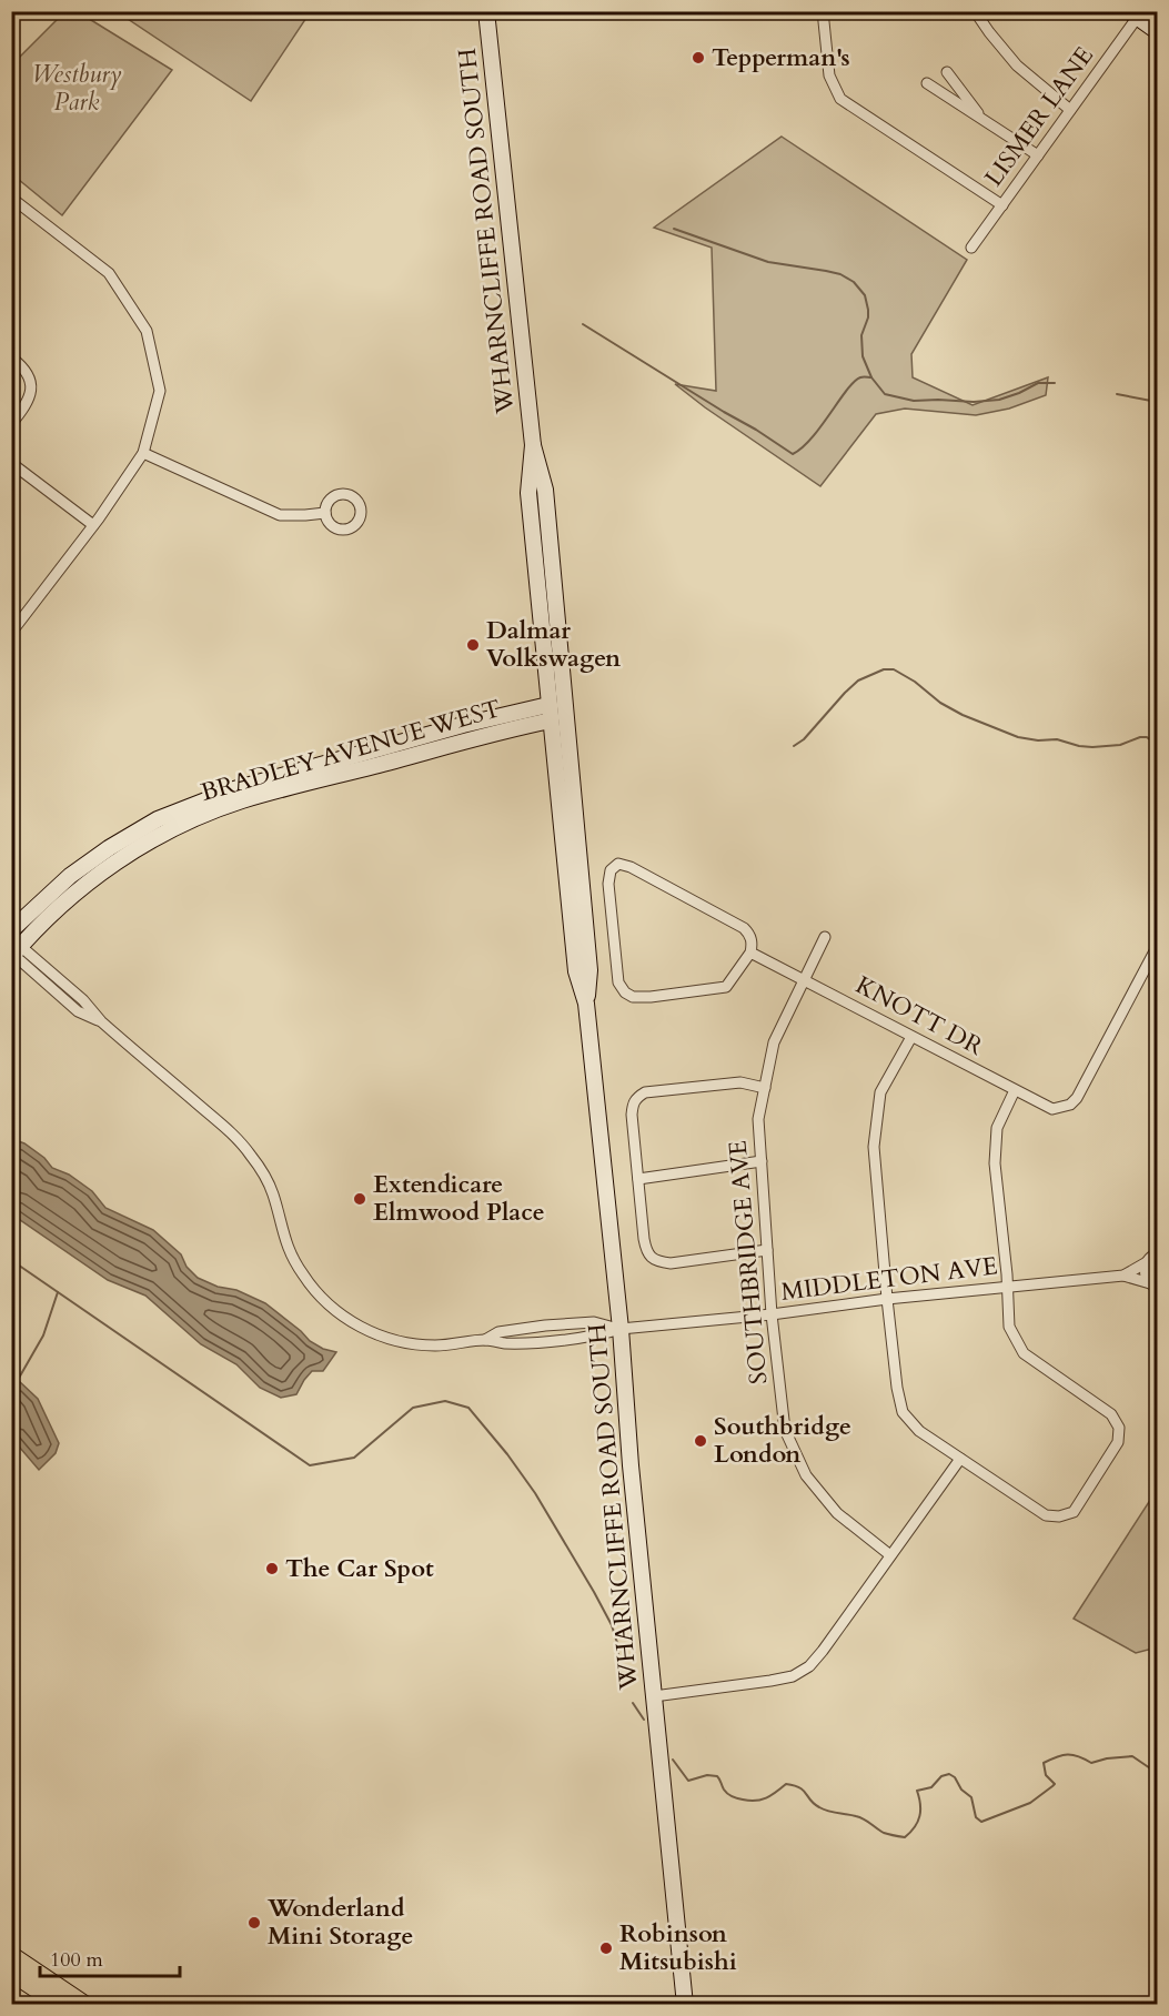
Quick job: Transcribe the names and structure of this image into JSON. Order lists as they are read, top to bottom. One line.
{"streets":{"main road":["WHARNCLIFFE ROAD SOUTH","BRADLEY AVENUE WEST"],"street":["LISMER LANE","KNOTT DR","SOUTHBRIDGE AVE","MIDDLETON AVE"]},"crossings":[["WHARNCLIFFE ROAD SOUTH","BRADLEY AVENUE WEST"],["WHARNCLIFFE ROAD SOUTH","MIDDLETON AVE"],["KNOTT DR","SOUTHBRIDGE AVE"],["SOUTHBRIDGE AVE","MIDDLETON AVE"]],"parks":["Westbury Park"],"places":["Tepperman's","Dalmar Volkswagen","Extendicare Elmwood Place","Southbridge London","The Car Spot","Wonderland Mini Storage","Robinson Mitsubishi"],"scale_bar":"100 m"}
